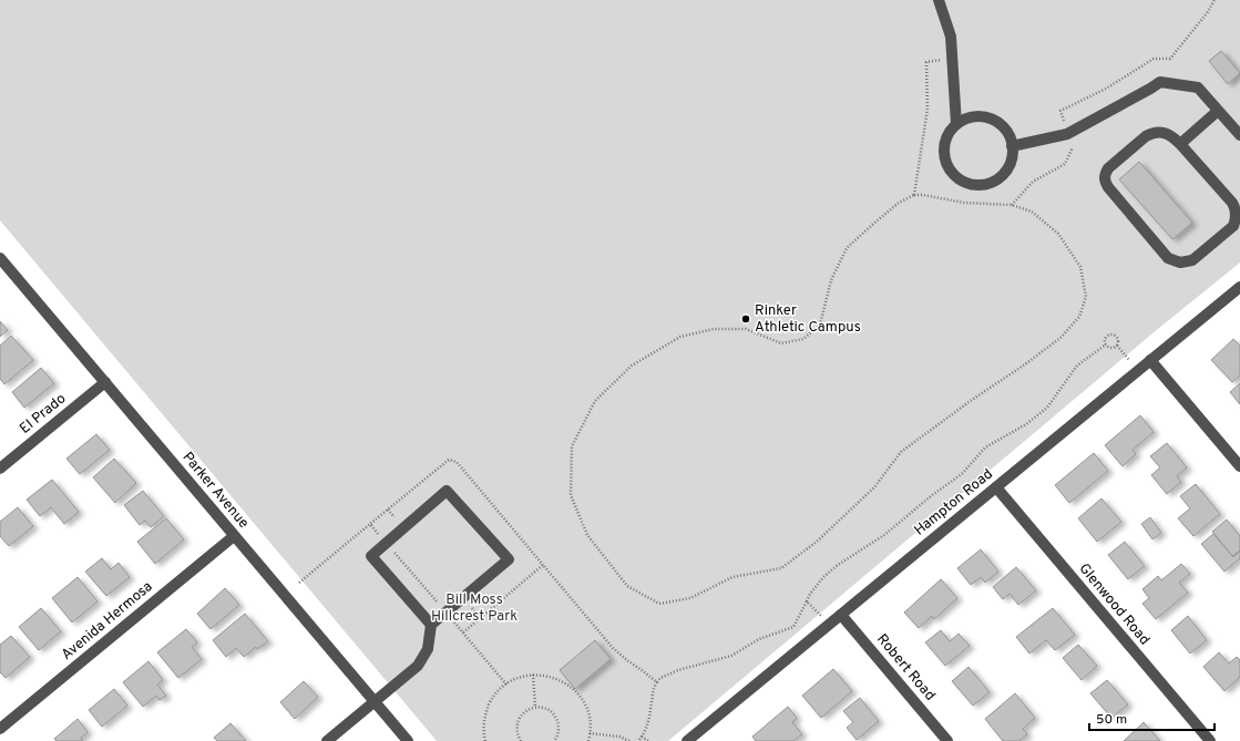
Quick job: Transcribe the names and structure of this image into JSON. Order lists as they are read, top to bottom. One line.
{"streets":{"street":["El Prado","Parker Avenue","Hampton Road","Glenwood Road","Avenida Hermosa","Robert Road"]},"crossings":[["El Prado","Parker Avenue"],["Parker Avenue","Avenida Hermosa"],["Hampton Road","Glenwood Road"],["Hampton Road","Robert Road"]],"parks":["Bill Moss Hillcrest Park"],"places":["Rinker Athletic Campus"],"scale_bar":"50 m"}
